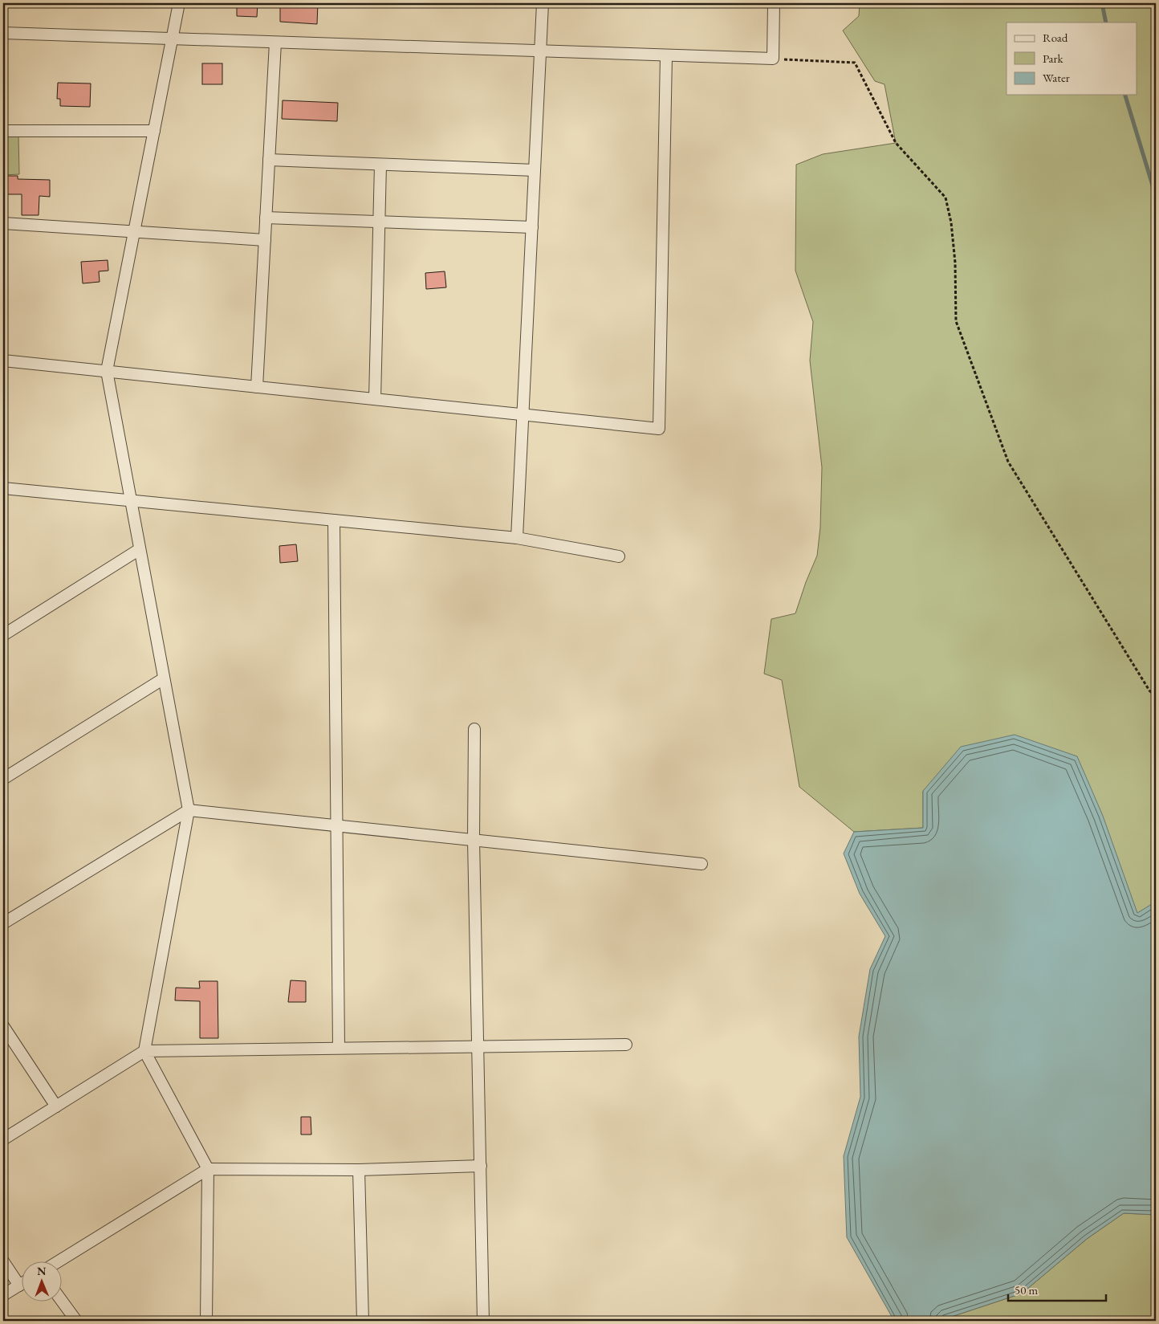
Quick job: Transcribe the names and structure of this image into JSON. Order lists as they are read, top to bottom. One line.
{"legend":["Road","Park","Water"],"scale_bar":"50 m","north":"top"}
